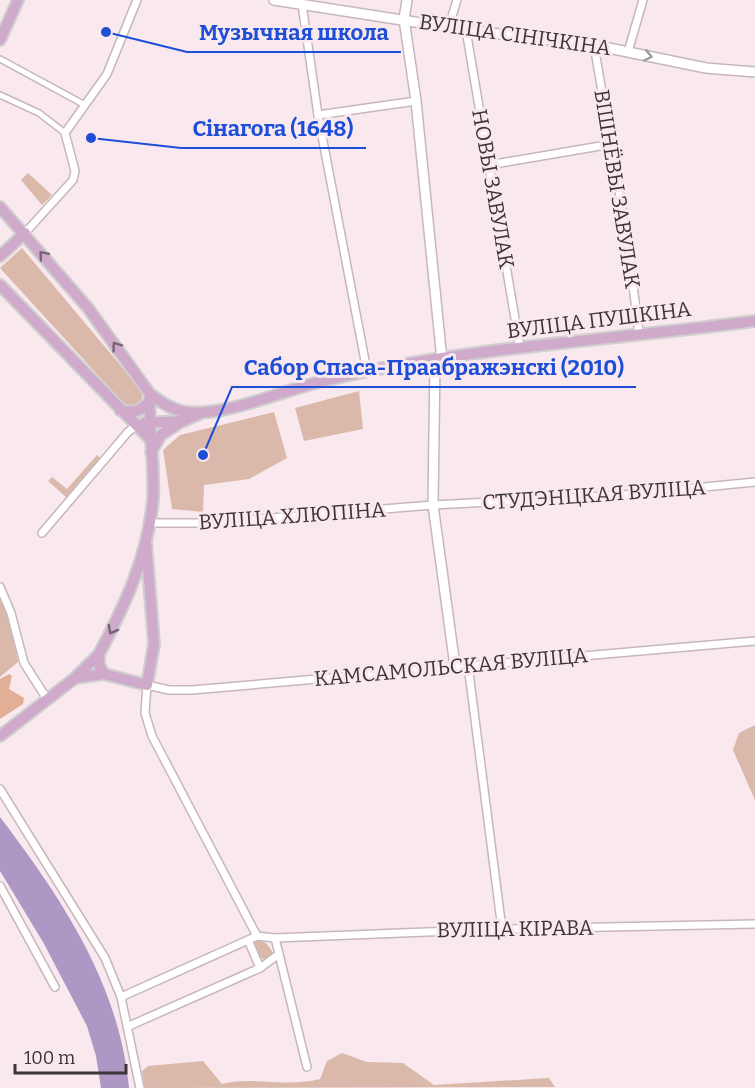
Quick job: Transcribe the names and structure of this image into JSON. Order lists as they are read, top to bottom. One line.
{"streets":{"main road":["ВУЛІЦА ПУШКІНА"],"street":["ВУЛІЦА СІНІЧКІНА","НОВЫ ЗАВУЛАК","ВІШНЁВЫ ЗАВУЛАК","СТУДЭНЦКАЯ ВУЛІЦА","ВУЛІЦА ХЛЮПІНА","КАМСАМОЛЬСКАЯ ВУЛІЦА","ВУЛІЦА КІРАВА"]},"crossings":[["ВУЛІЦА СІНІЧКІНА","НОВЫ ЗАВУЛАК"],["ВУЛІЦА СІНІЧКІНА","ВІШНЁВЫ ЗАВУЛАК"],["НОВЫ ЗАВУЛАК","ВУЛІЦА ПУШКІНА"],["ВІШНЁВЫ ЗАВУЛАК","ВУЛІЦА ПУШКІНА"],["СТУДЭНЦКАЯ ВУЛІЦА","ВУЛІЦА ХЛЮПІНА"]],"places":["Музычная школа","Сінагога (1648)","Сабор Спаса-Праабражэнскі (2010)"],"scale_bar":"100 m"}
